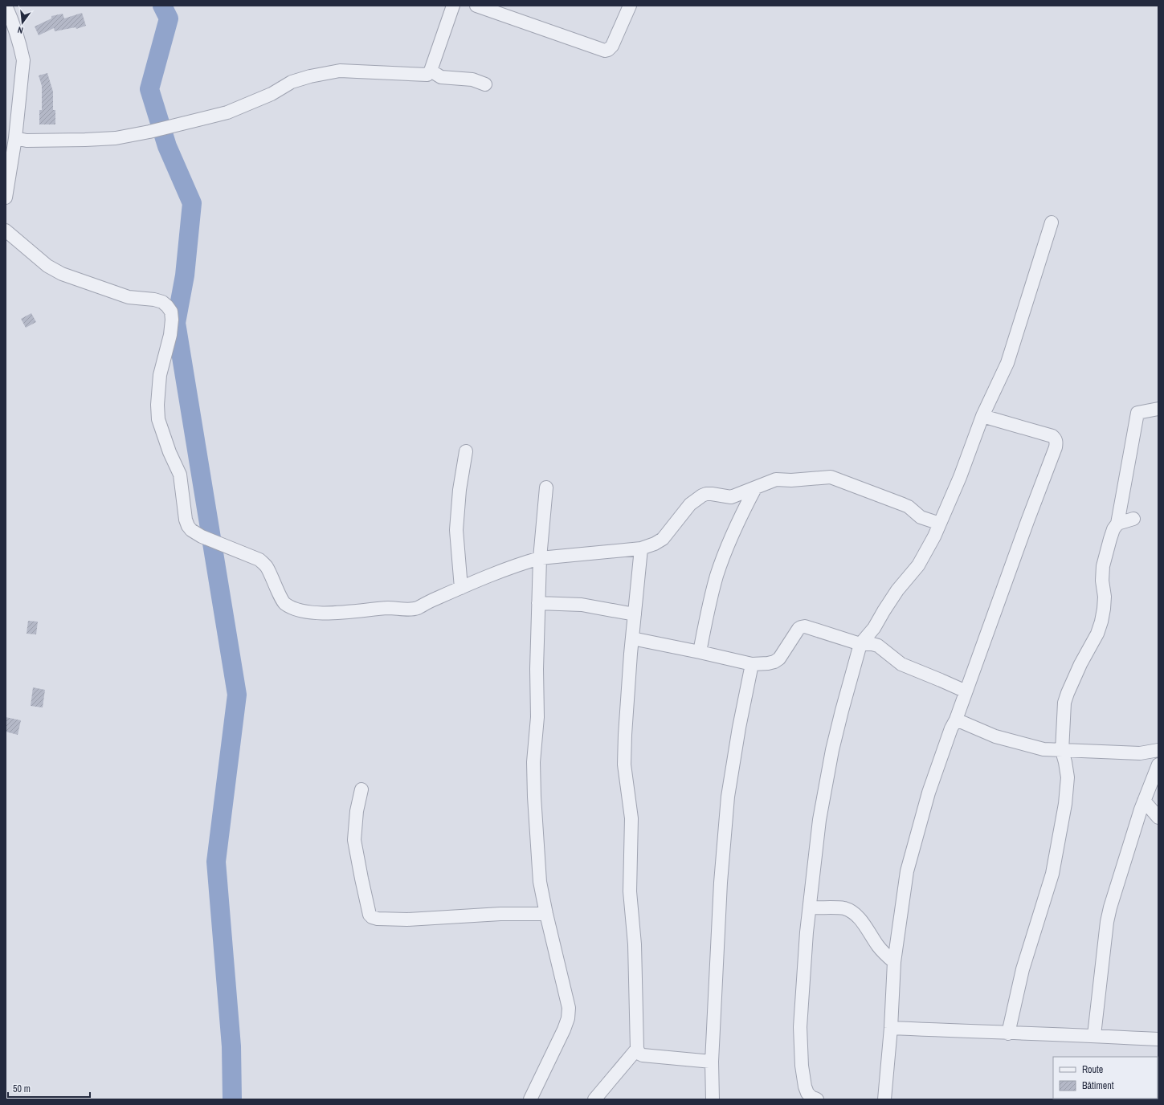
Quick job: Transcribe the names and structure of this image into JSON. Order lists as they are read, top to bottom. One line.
{"legend":["Route","Bâtiment"],"scale_bar":"50 m","north":"bottom"}
